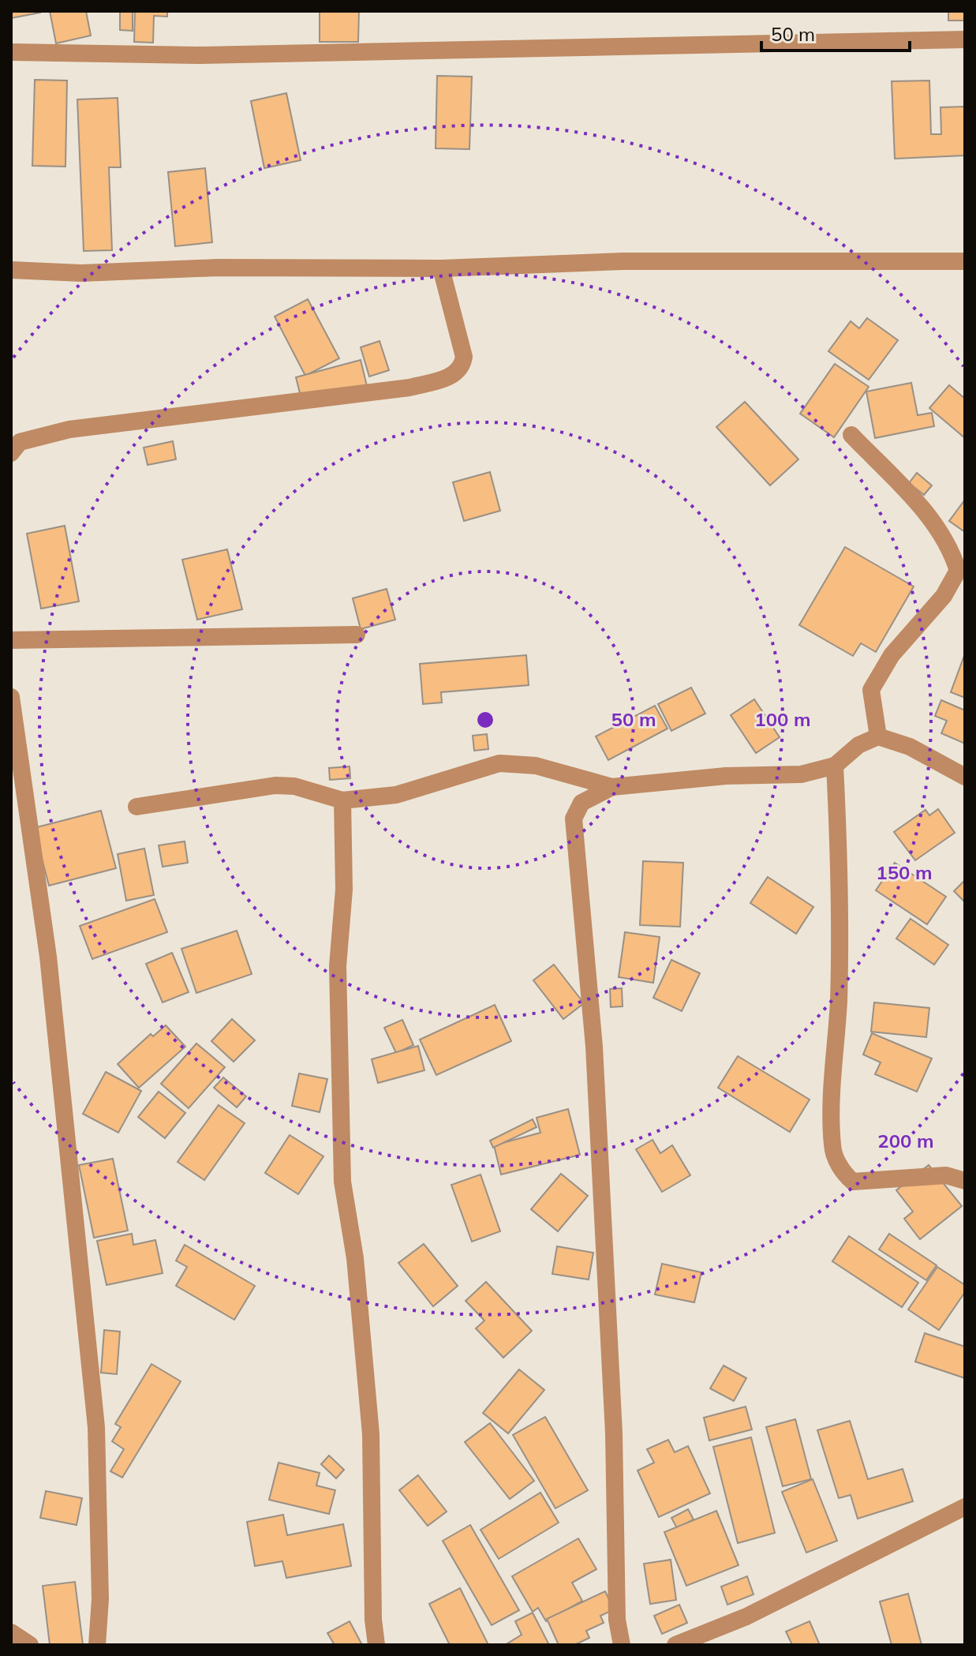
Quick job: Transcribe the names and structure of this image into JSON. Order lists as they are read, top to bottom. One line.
{"scale_bar":"50 m","rings":["50 m","100 m","150 m","200 m"]}
